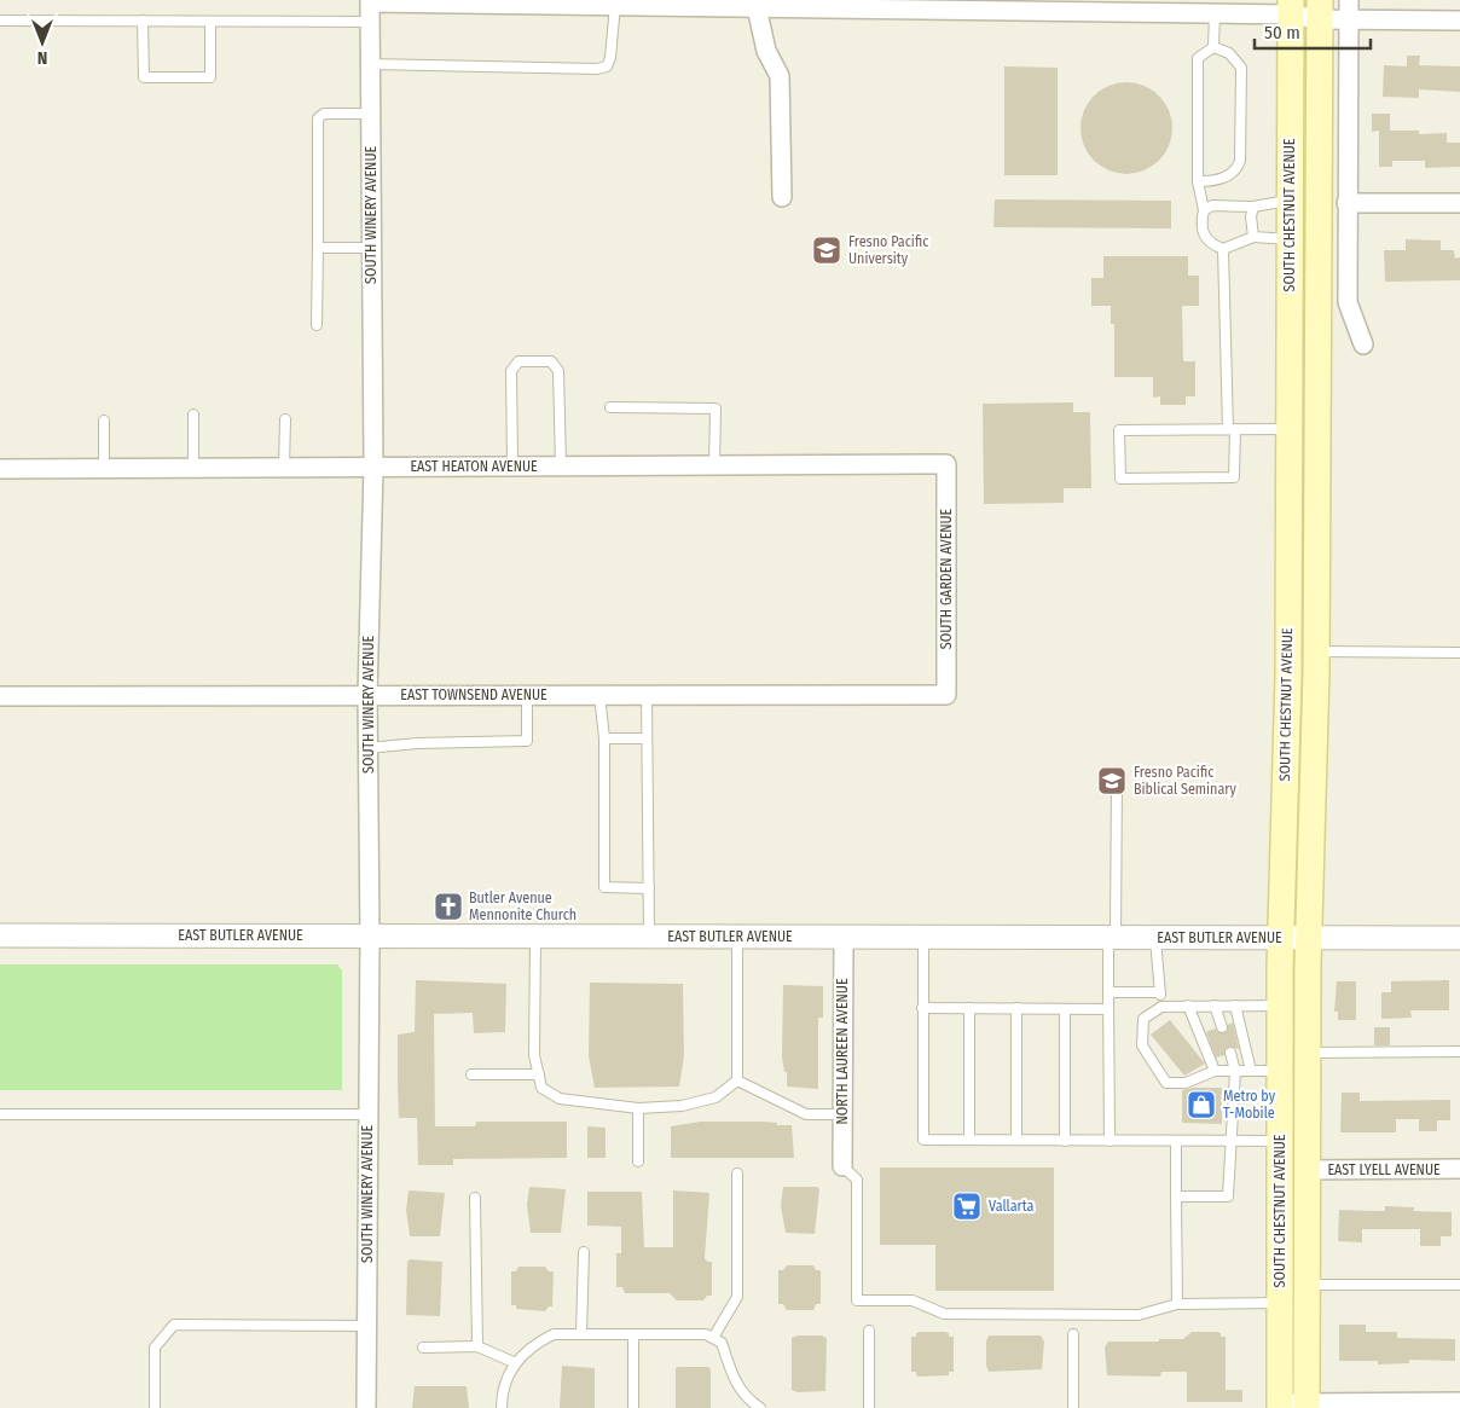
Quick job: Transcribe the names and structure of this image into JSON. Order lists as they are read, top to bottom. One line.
{"streets":{"main road":["SOUTH CHESTNUT AVENUE"],"street":["SOUTH WINERY AVENUE","EAST HEATON AVENUE","SOUTH GARDEN AVENUE","EAST TOWNSEND AVENUE","EAST BUTLER AVENUE","NORTH LAUREEN AVENUE","EAST LYELL AVENUE"]},"crossings":[["SOUTH WINERY AVENUE","EAST HEATON AVENUE"],["SOUTH WINERY AVENUE","EAST TOWNSEND AVENUE"],["SOUTH WINERY AVENUE","EAST BUTLER AVENUE"],["SOUTH CHESTNUT AVENUE","EAST BUTLER AVENUE"],["SOUTH CHESTNUT AVENUE","EAST LYELL AVENUE"],["EAST HEATON AVENUE","SOUTH GARDEN AVENUE"],["SOUTH GARDEN AVENUE","EAST TOWNSEND AVENUE"],["EAST BUTLER AVENUE","NORTH LAUREEN AVENUE"]],"places":{"school or university":["Fresno Pacific University","Fresno Pacific Biblical Seminary"],"church":["Butler Avenue Mennonite Church"],"shop":["Metro by T-Mobile"],"supermarket":["Vallarta"]},"scale_bar":"50 m","north":"bottom"}
